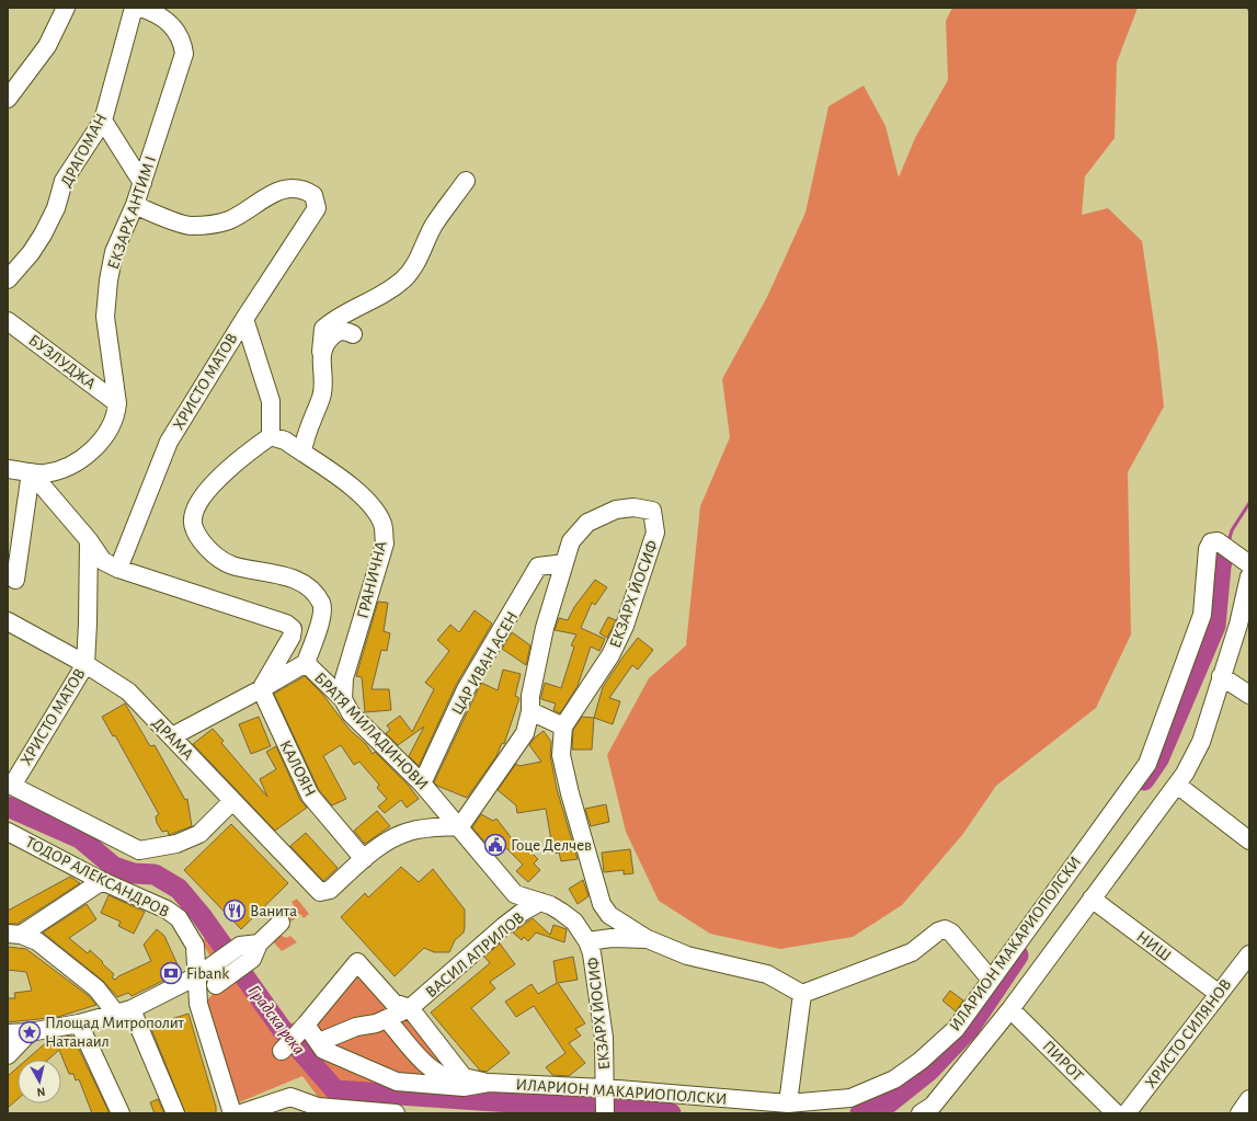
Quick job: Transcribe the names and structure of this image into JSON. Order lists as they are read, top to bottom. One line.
{"streets":{"street":["ДРАГОМАН","ЕКЗАРХ АНТИМ I","БУЗЛУДЖА","ХРИСТО МАТОВ","ГРАНИЧНА","ЕКЗАРХ ЙОСИФ","ЦАР ИВАН АСЕН","БРАТЯ МИЛАДИНОВИ","ДРАМА","КАЛОЯН","ТОДОР АЛЕКСАНДРОВ","ИЛАРИОН МАКАРИОПОЛСКИ","НИШ","ВАСИЛ АПРИЛОВ","ХРИСТО СИЛЯНОВ","ПИРОТ"]},"crossings":[["ЕКЗАРХ АНТИМ I","БУЗЛУДЖА"],["ЕКЗАРХ АНТИМ I","ХРИСТО МАТОВ"],["ХРИСТО МАТОВ","ДРАМА"],["ГРАНИЧНА","БРАТЯ МИЛАДИНОВИ"],["ЕКЗАРХ ЙОСИФ","ЦАР ИВАН АСЕН"],["ЕКЗАРХ ЙОСИФ","БРАТЯ МИЛАДИНОВИ"],["ЕКЗАРХ ЙОСИФ","ИЛАРИОН МАКАРИОПОЛСКИ"],["ЦАР ИВАН АСЕН","БРАТЯ МИЛАДИНОВИ"],["БРАТЯ МИЛАДИНОВИ","КАЛОЯН"],["БРАТЯ МИЛАДИНОВИ","ВАСИЛ АПРИЛОВ"],["ДРАМА","КАЛОЯН"],["ИЛАРИОН МАКАРИОПОЛСКИ","НИШ"],["ИЛАРИОН МАКАРИОПОЛСКИ","ВАСИЛ АПРИЛОВ"],["ИЛАРИОН МАКАРИОПОЛСКИ","ПИРОТ"],["НИШ","ХРИСТО СИЛЯНОВ"]],"water":["Градска река"],"places":{"public building":["Гоце Делчев"],"restaurant":["Ванита"],"bank":["Fibank"],"place":["Площад Митрополит Натанаил"]},"north":"bottom"}
